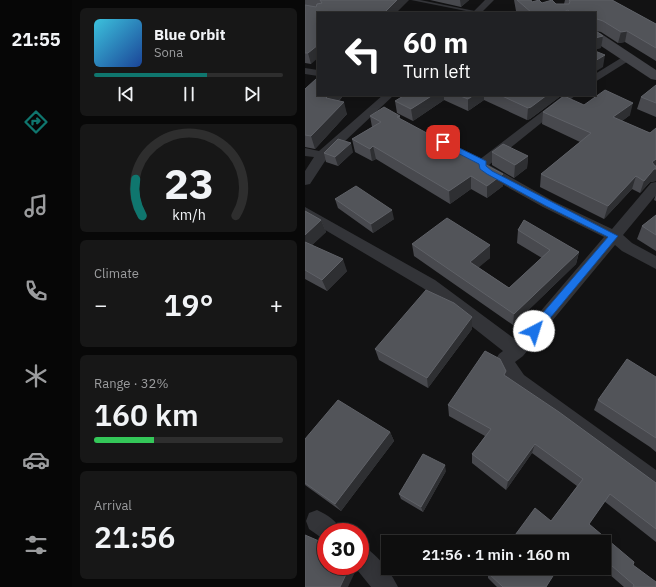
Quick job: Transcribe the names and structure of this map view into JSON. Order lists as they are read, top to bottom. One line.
{"page":{"tabs":"21:55","turn":["60 m","Turn left"],"song":["Blue Orbit","Sona"],"tile":["Climate",["Range · 32%","160 km"],["Arrival","21:56"]],"heat":["−","19°","+"],"limit":"30","trip":"21:56 · 1 min · 160 m","gauge":["23","km/h"]}}
